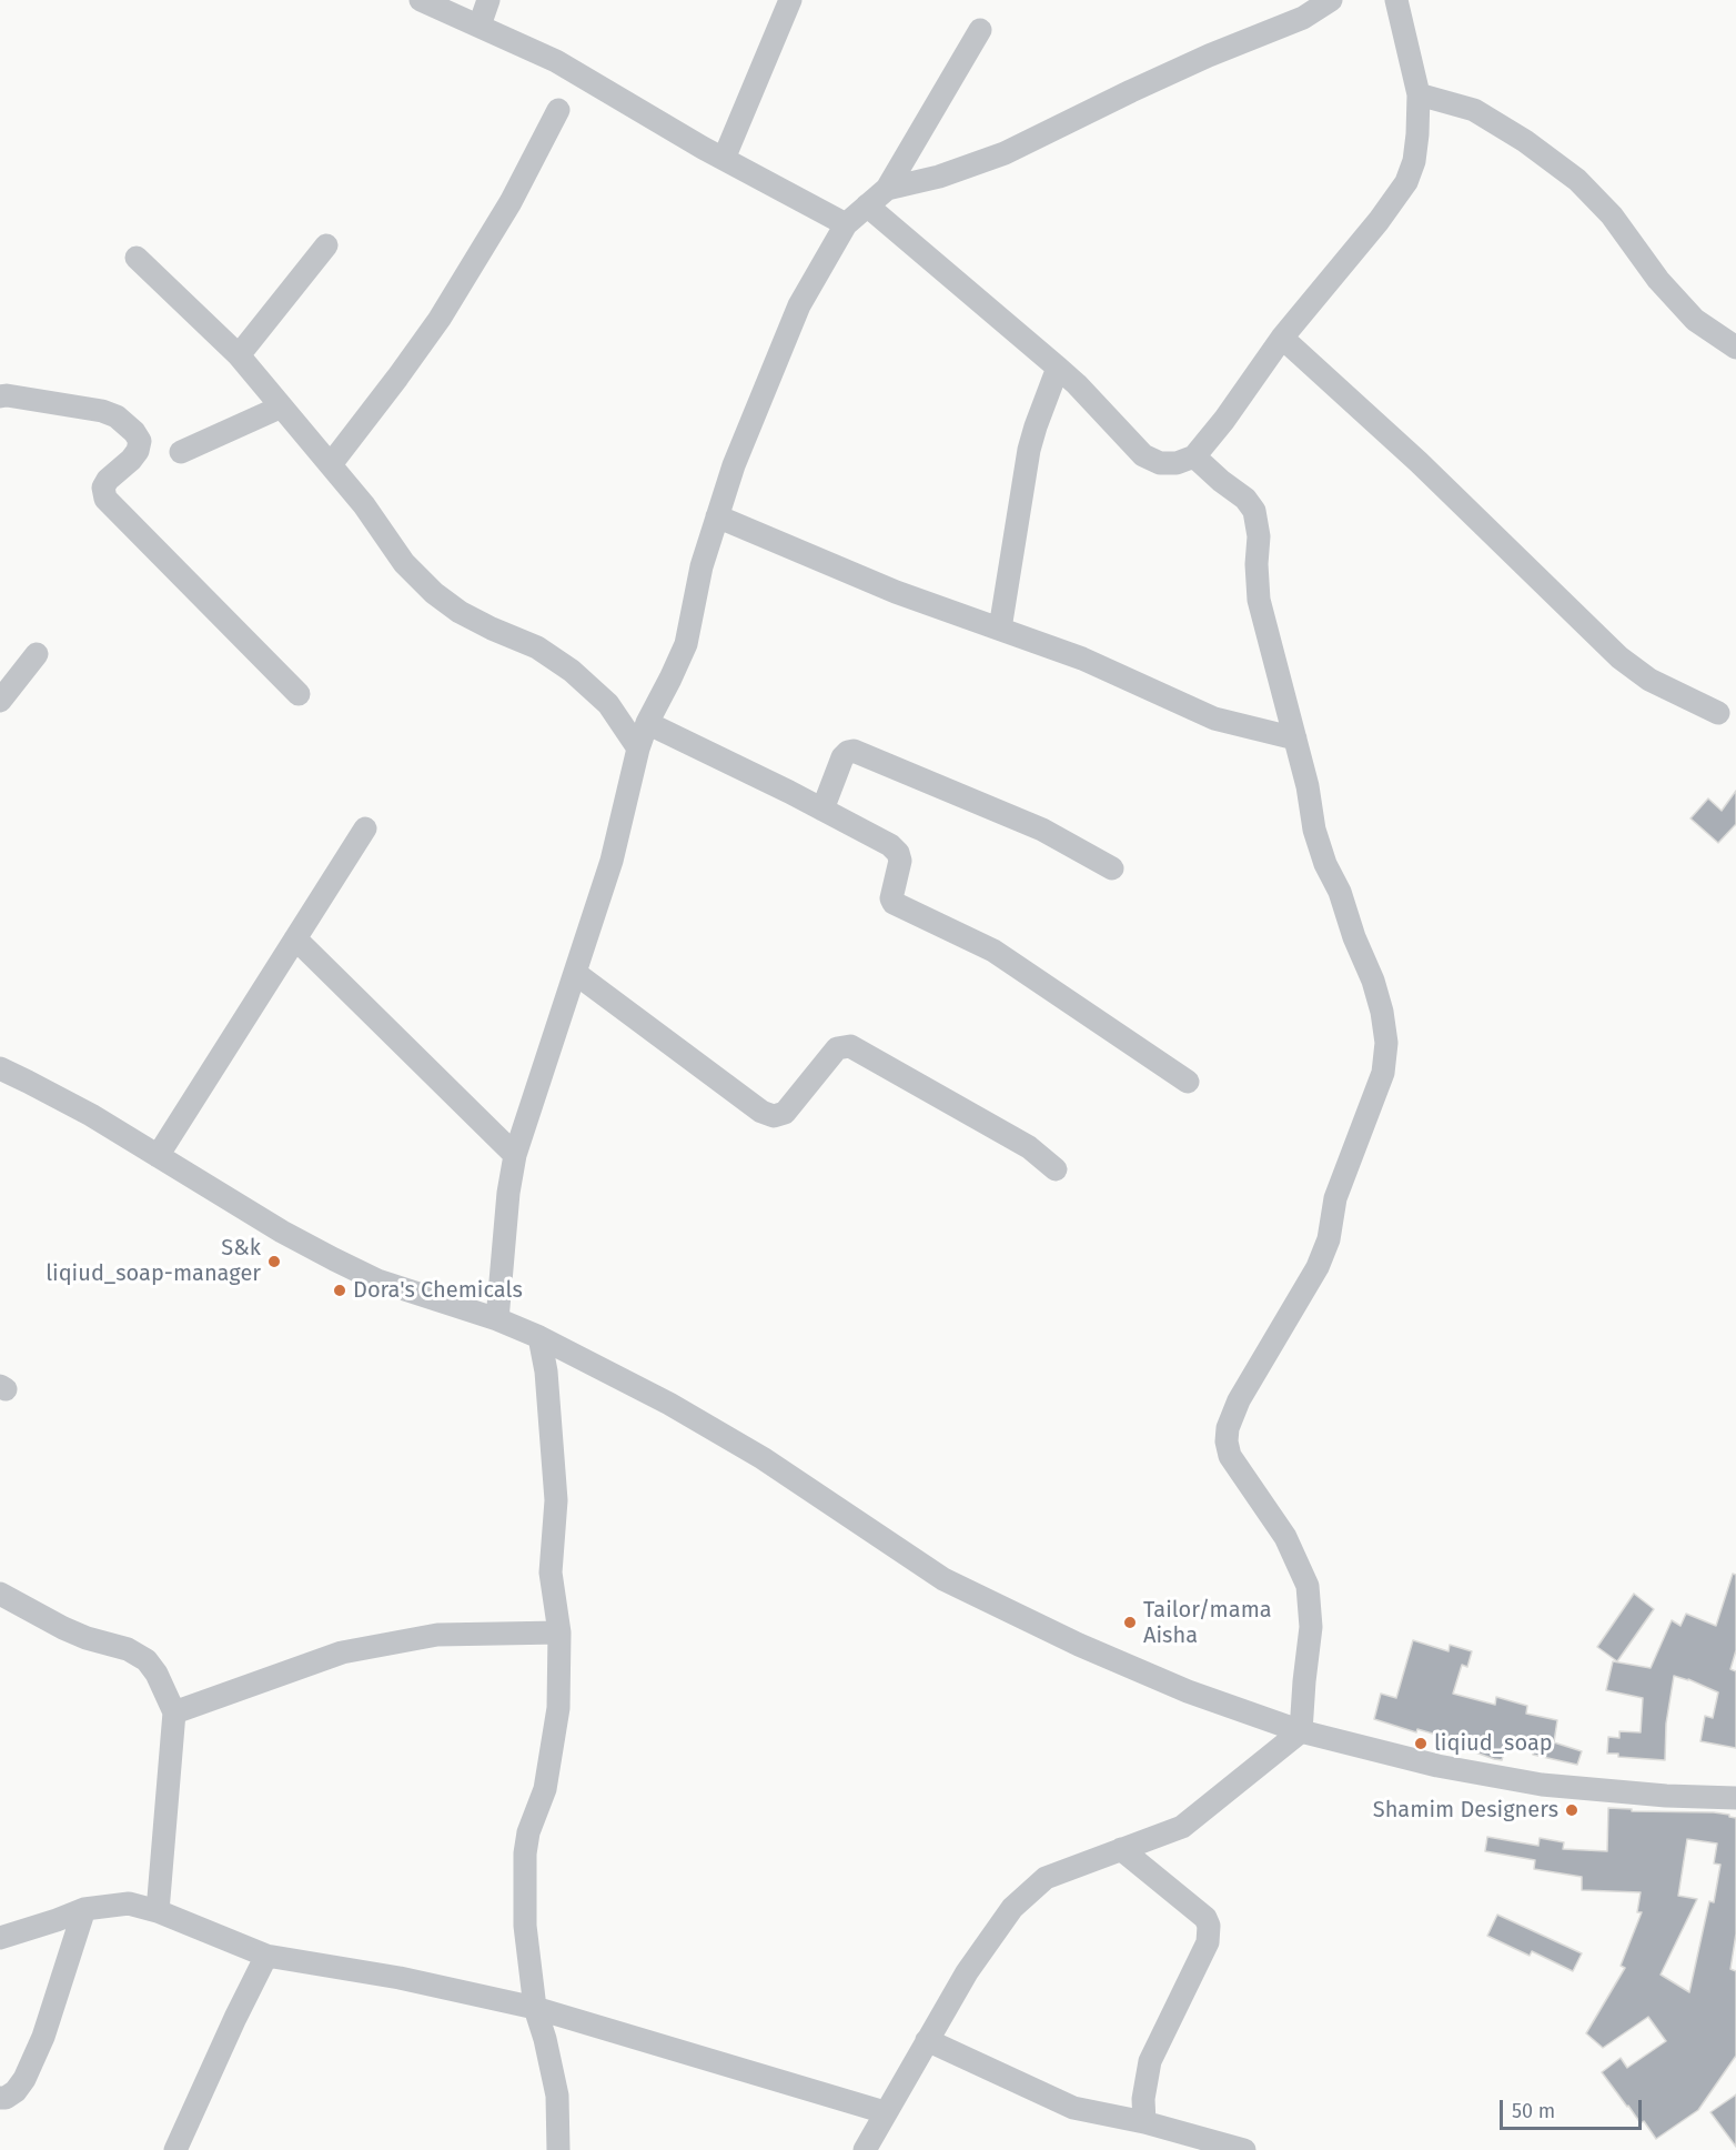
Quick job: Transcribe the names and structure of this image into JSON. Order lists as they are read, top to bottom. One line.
{"places":["S&k liqiud_soap-manager","Dora's Chemicals","Tailor/mama Aisha","liqiud_soap","Shamim Designers"],"scale_bar":"50 m"}
